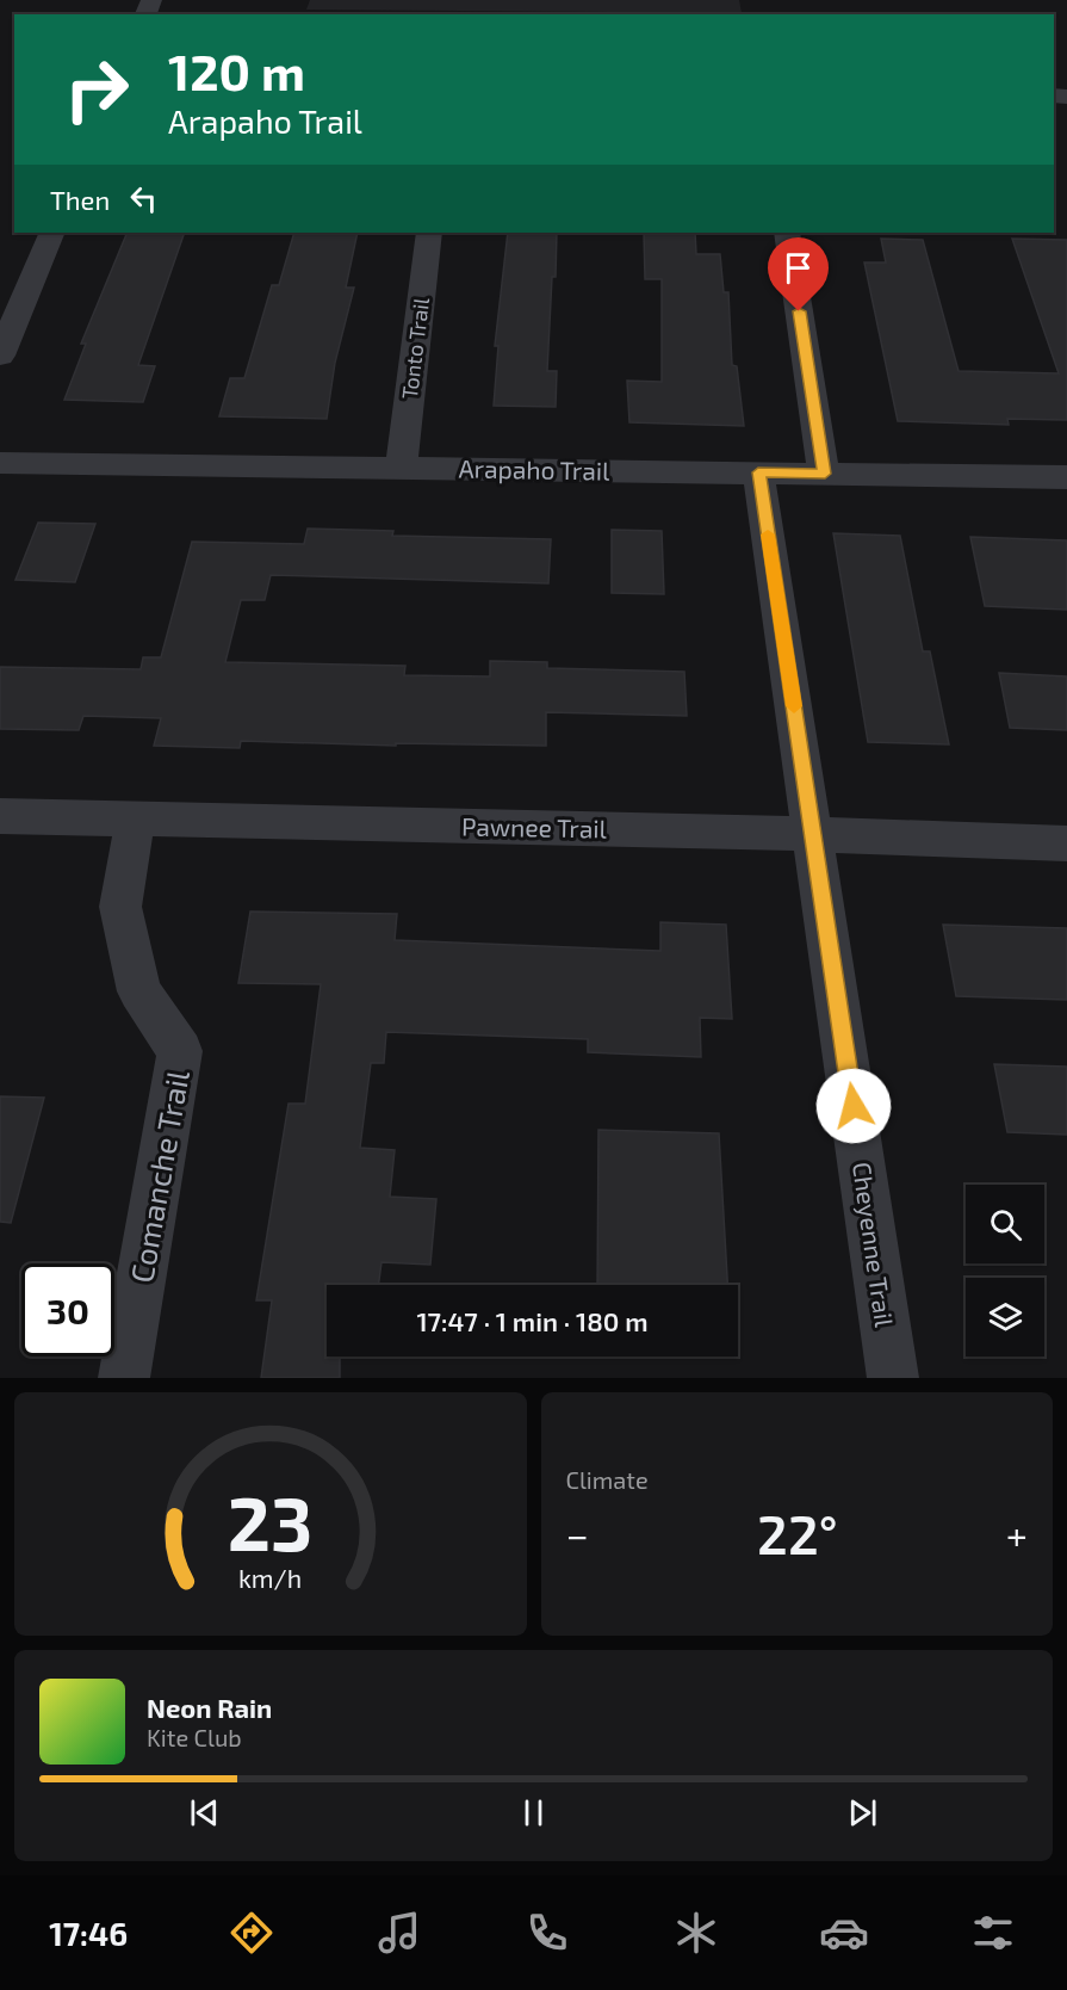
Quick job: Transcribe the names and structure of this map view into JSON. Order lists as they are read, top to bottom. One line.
{"streets":{"street":["Tonto Trail","Arapaho Trail","Pawnee Trail","Comanche Trail","Cheyenne Trail"]},"crossings":[["Tonto Trail","Arapaho Trail"],["Arapaho Trail","Cheyenne Trail"],["Pawnee Trail","Comanche Trail"],["Pawnee Trail","Cheyenne Trail"]],"page":{"turn":["120 m","Arapaho Trail"],"then":"Then","limit":"30","trip":"17:47 · 1 min · 180 m","tile":"Climate","heat":["−","22°","+"],"song":["Neon Rain","Kite Club"],"tabs":"17:46","gauge":["23","km/h"]}}
